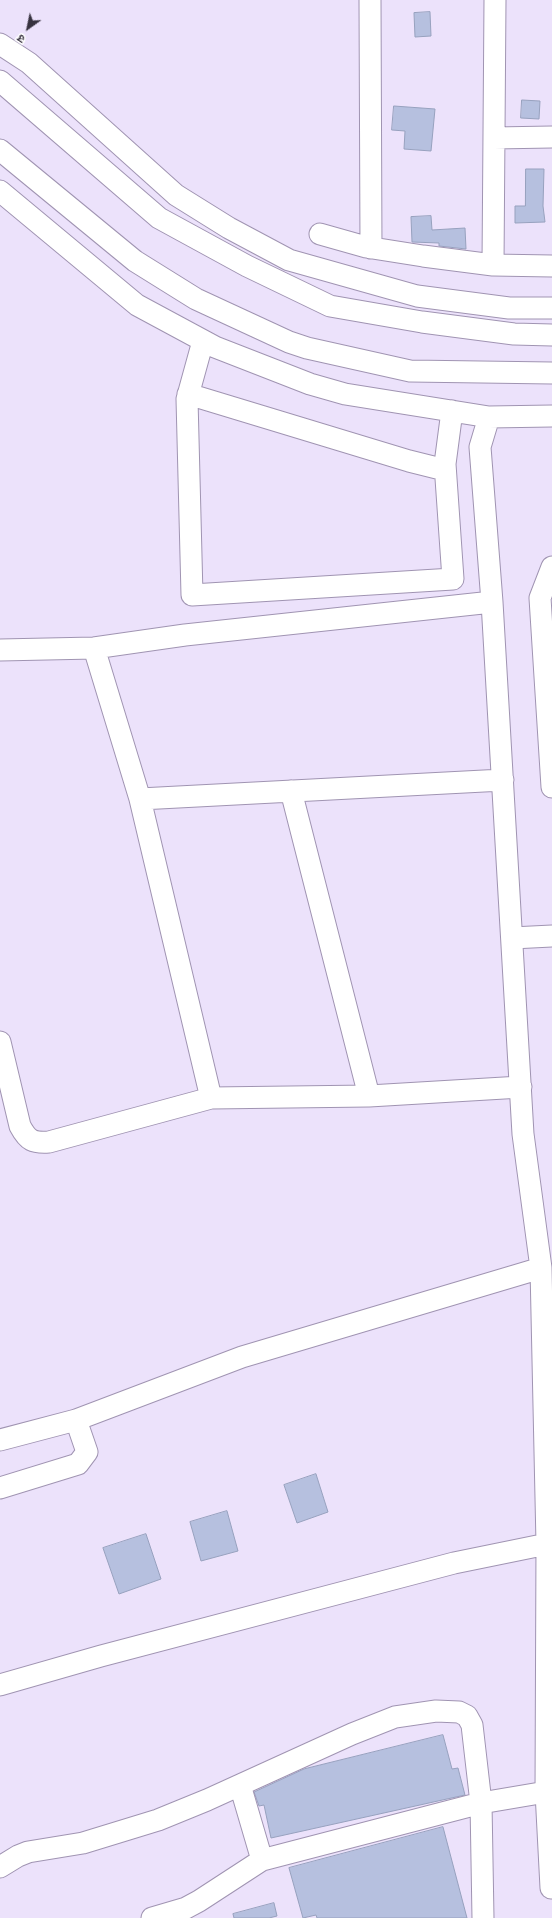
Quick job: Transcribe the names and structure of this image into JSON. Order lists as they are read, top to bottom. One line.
{"north":"bottom left"}
